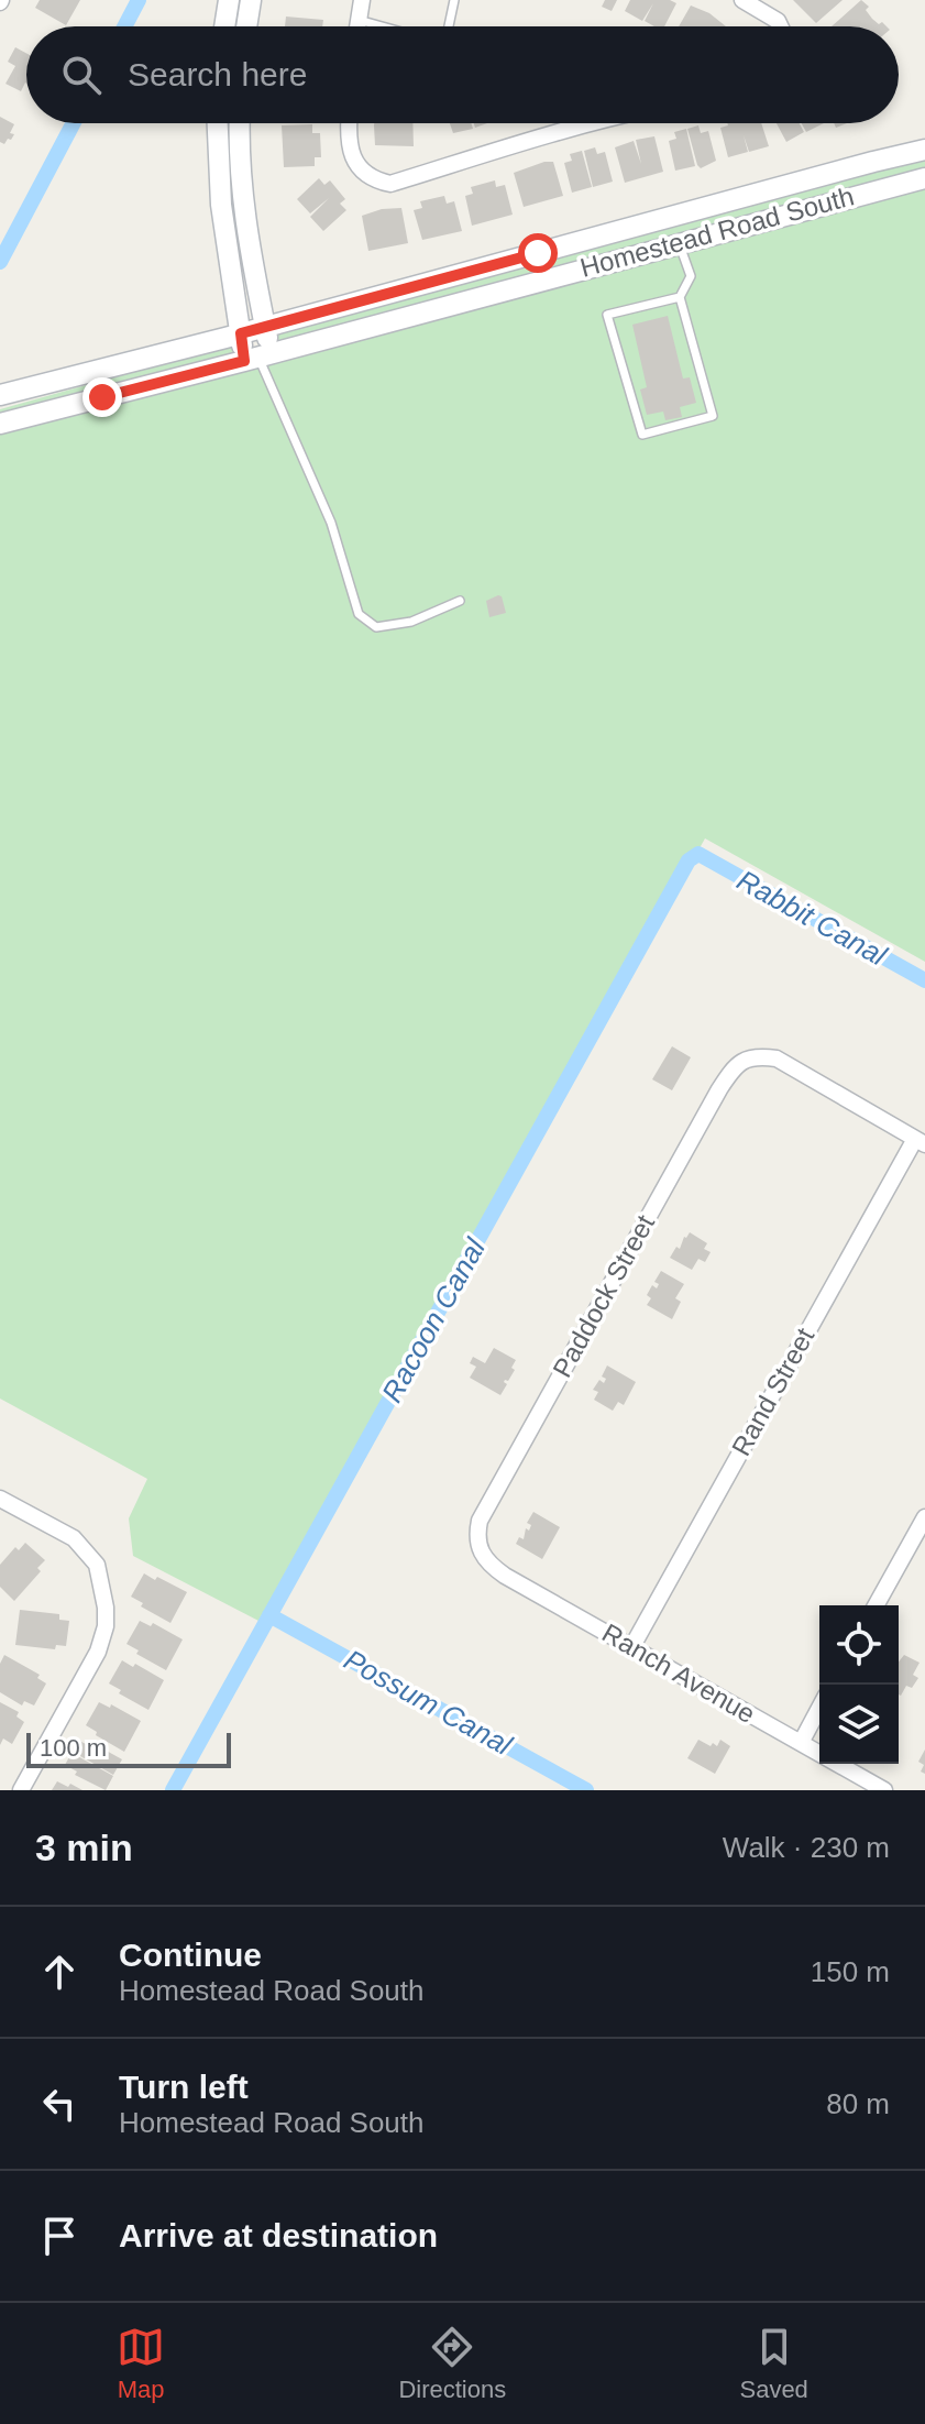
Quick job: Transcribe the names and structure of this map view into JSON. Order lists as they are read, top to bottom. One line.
{"streets":{"main road":["Homestead Road South"],"street":["Paddock Street","Rand Street","Ranch Avenue"]},"crossings":[["Paddock Street","Rand Street"],["Paddock Street","Ranch Avenue"],["Rand Street","Ranch Avenue"]],"water":["Rabbit Canal","Racoon Canal","Possum Canal"],"scale_bar":"100 m","page":{"search":"Search here","scale":"100 m","heading":["3 min","Walk · 230 m"],"list":[["Continue","Homestead Road South","150 m"],["Turn left","Homestead Road South","80 m"],"Arrive at destination"],"nav":["Map","Directions","Saved"]}}
